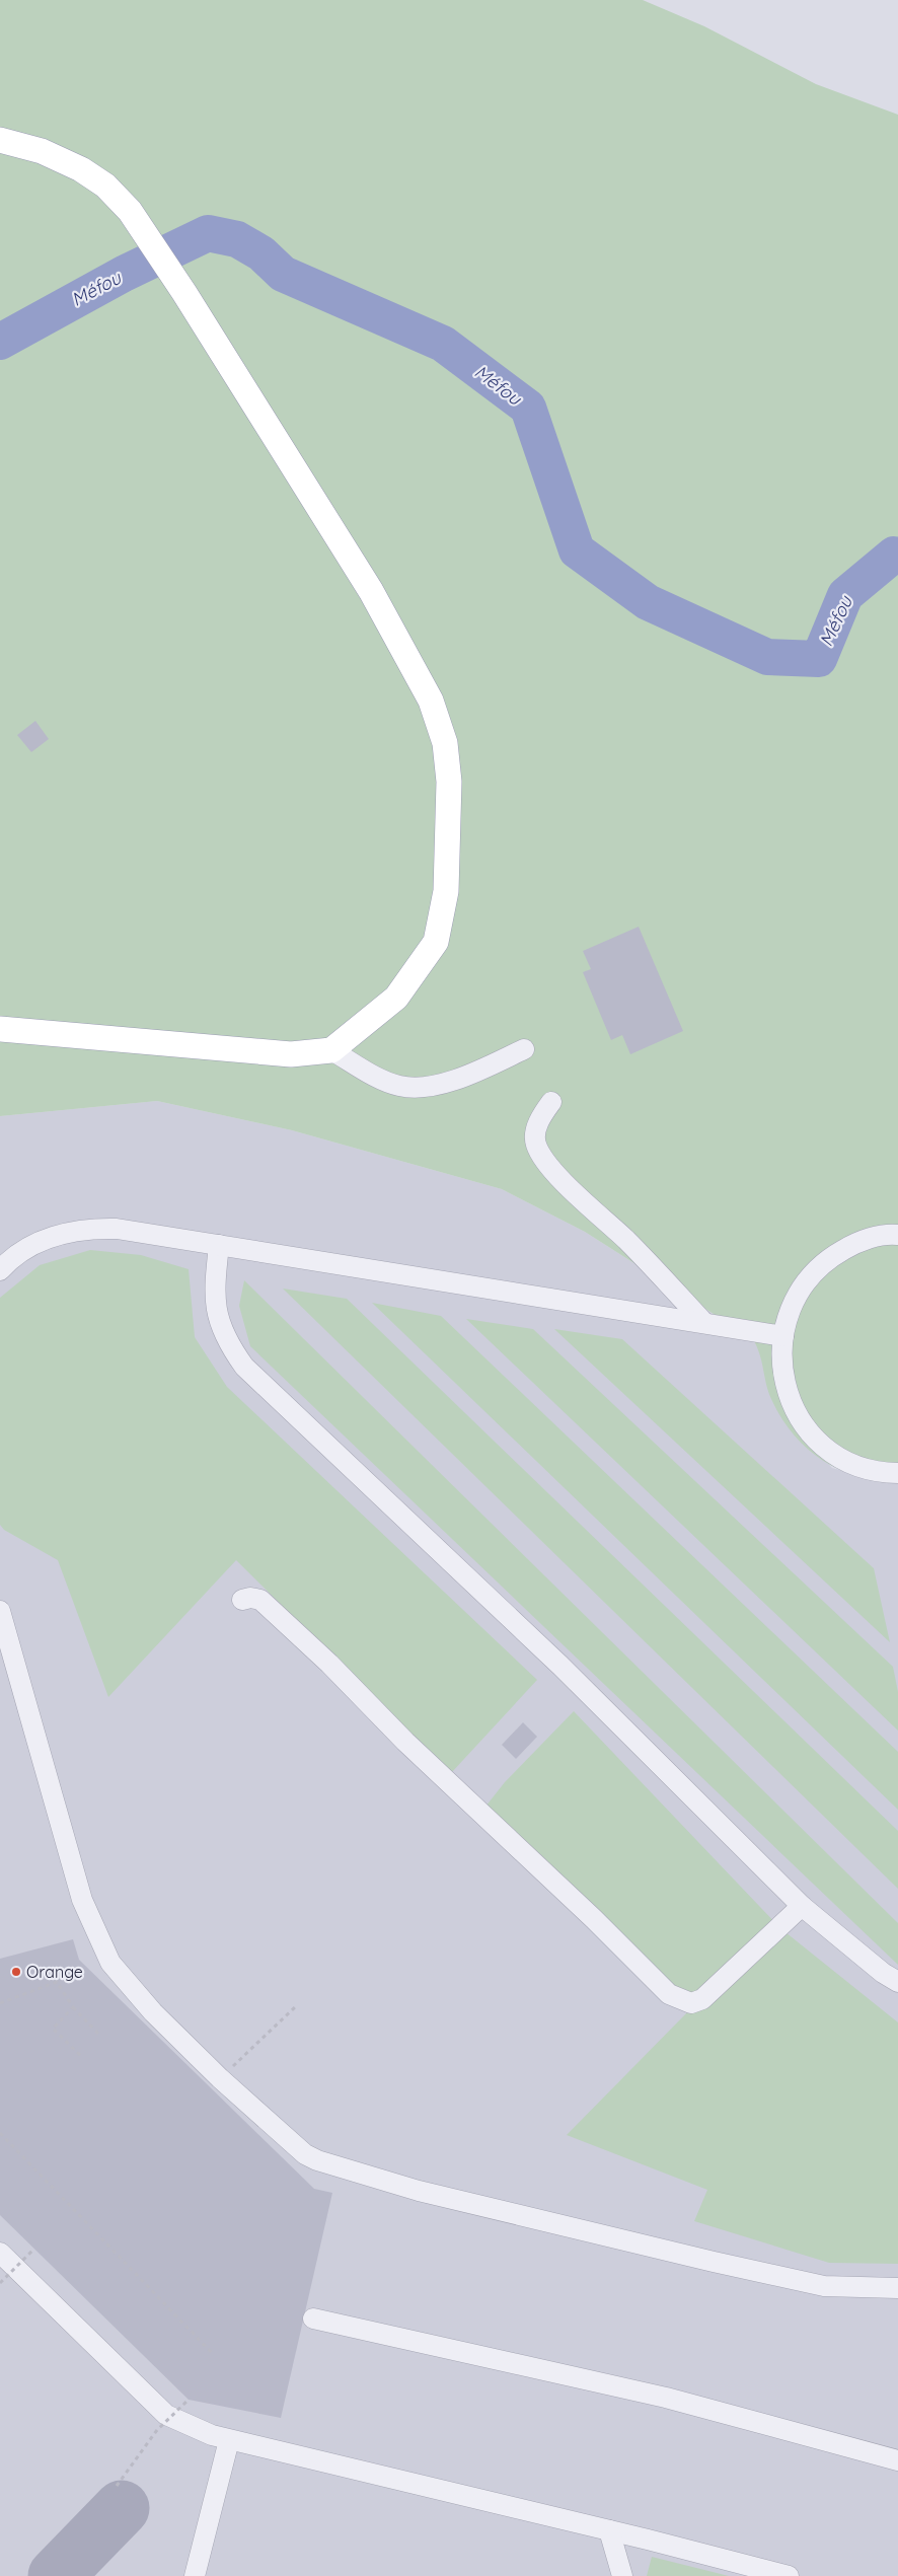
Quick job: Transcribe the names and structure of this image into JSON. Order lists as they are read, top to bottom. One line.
{"water":["Méfou"],"places":["Orange"]}
